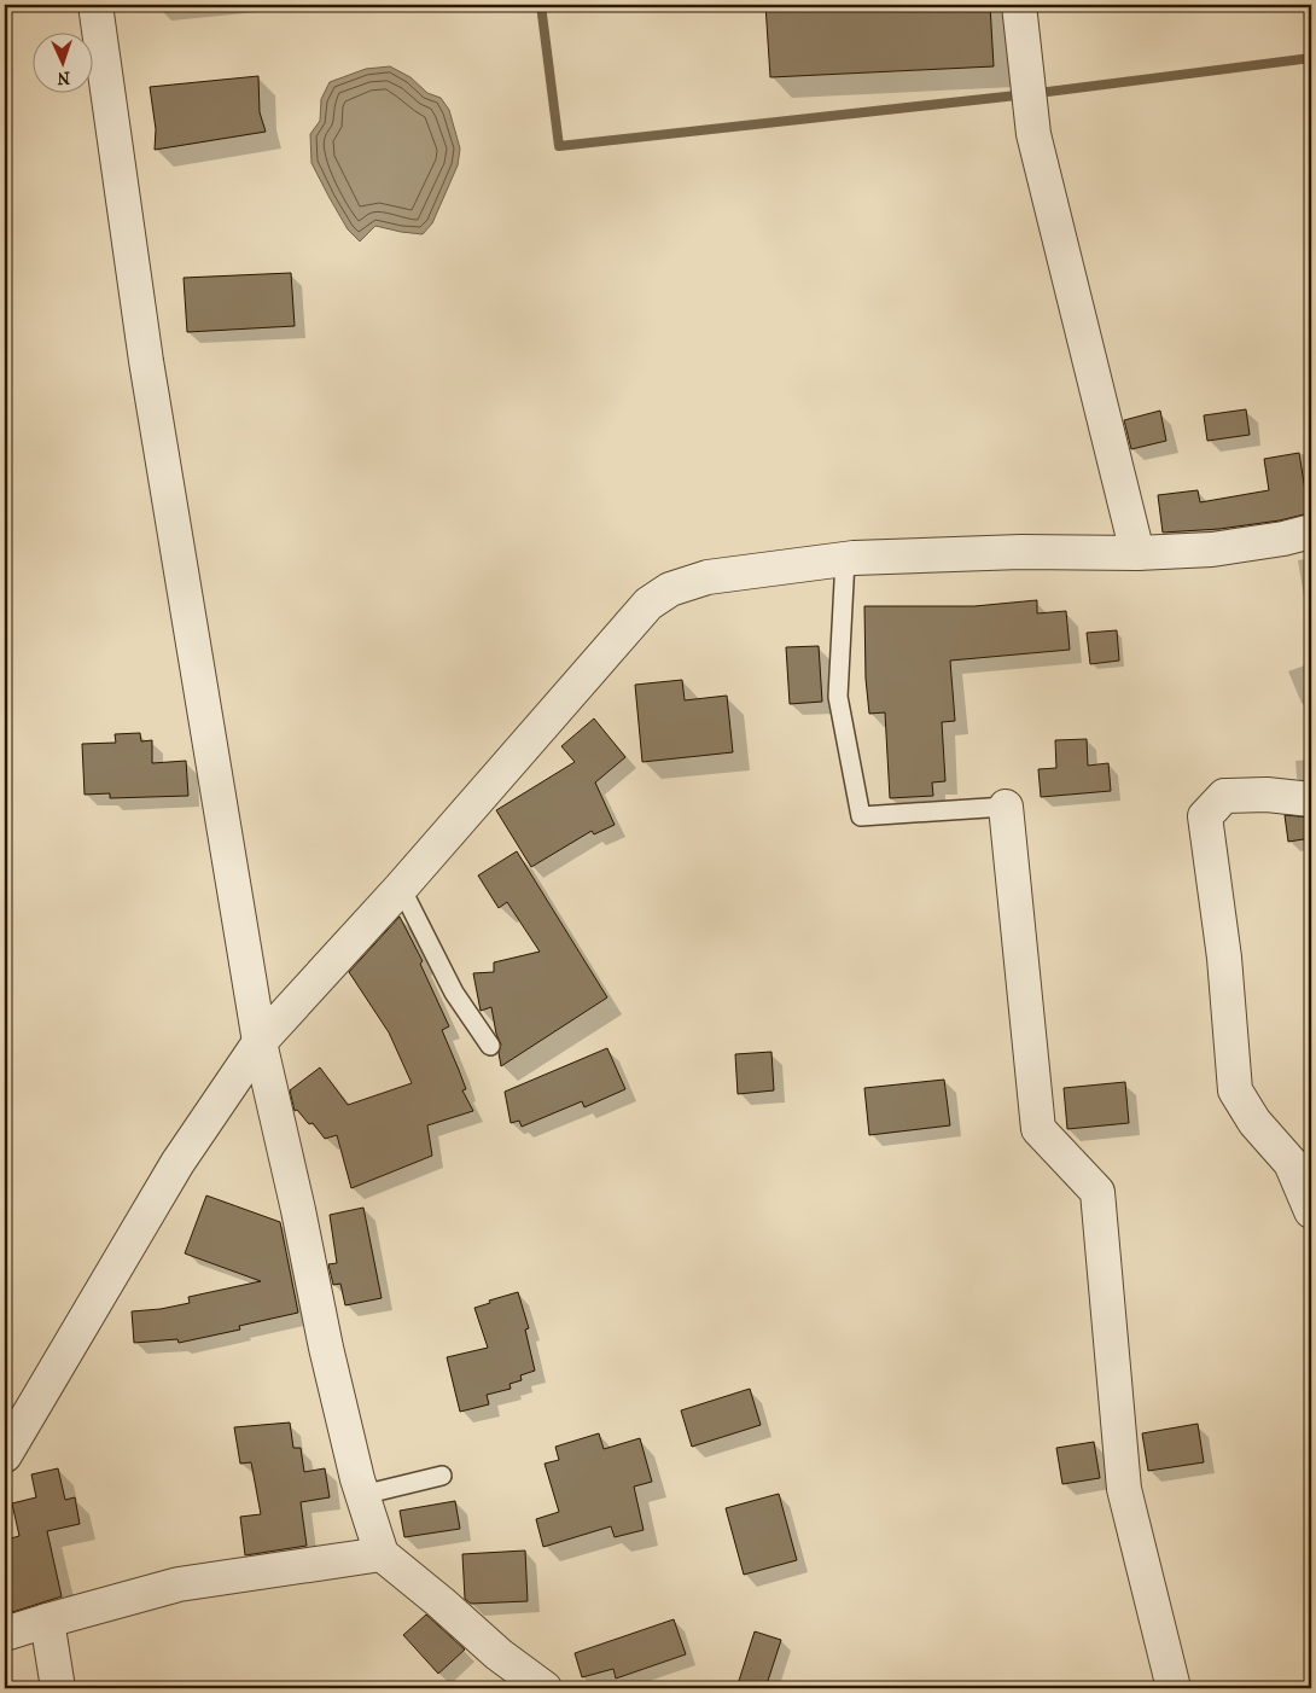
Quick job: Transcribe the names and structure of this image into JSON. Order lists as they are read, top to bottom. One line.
{"north":"bottom"}
